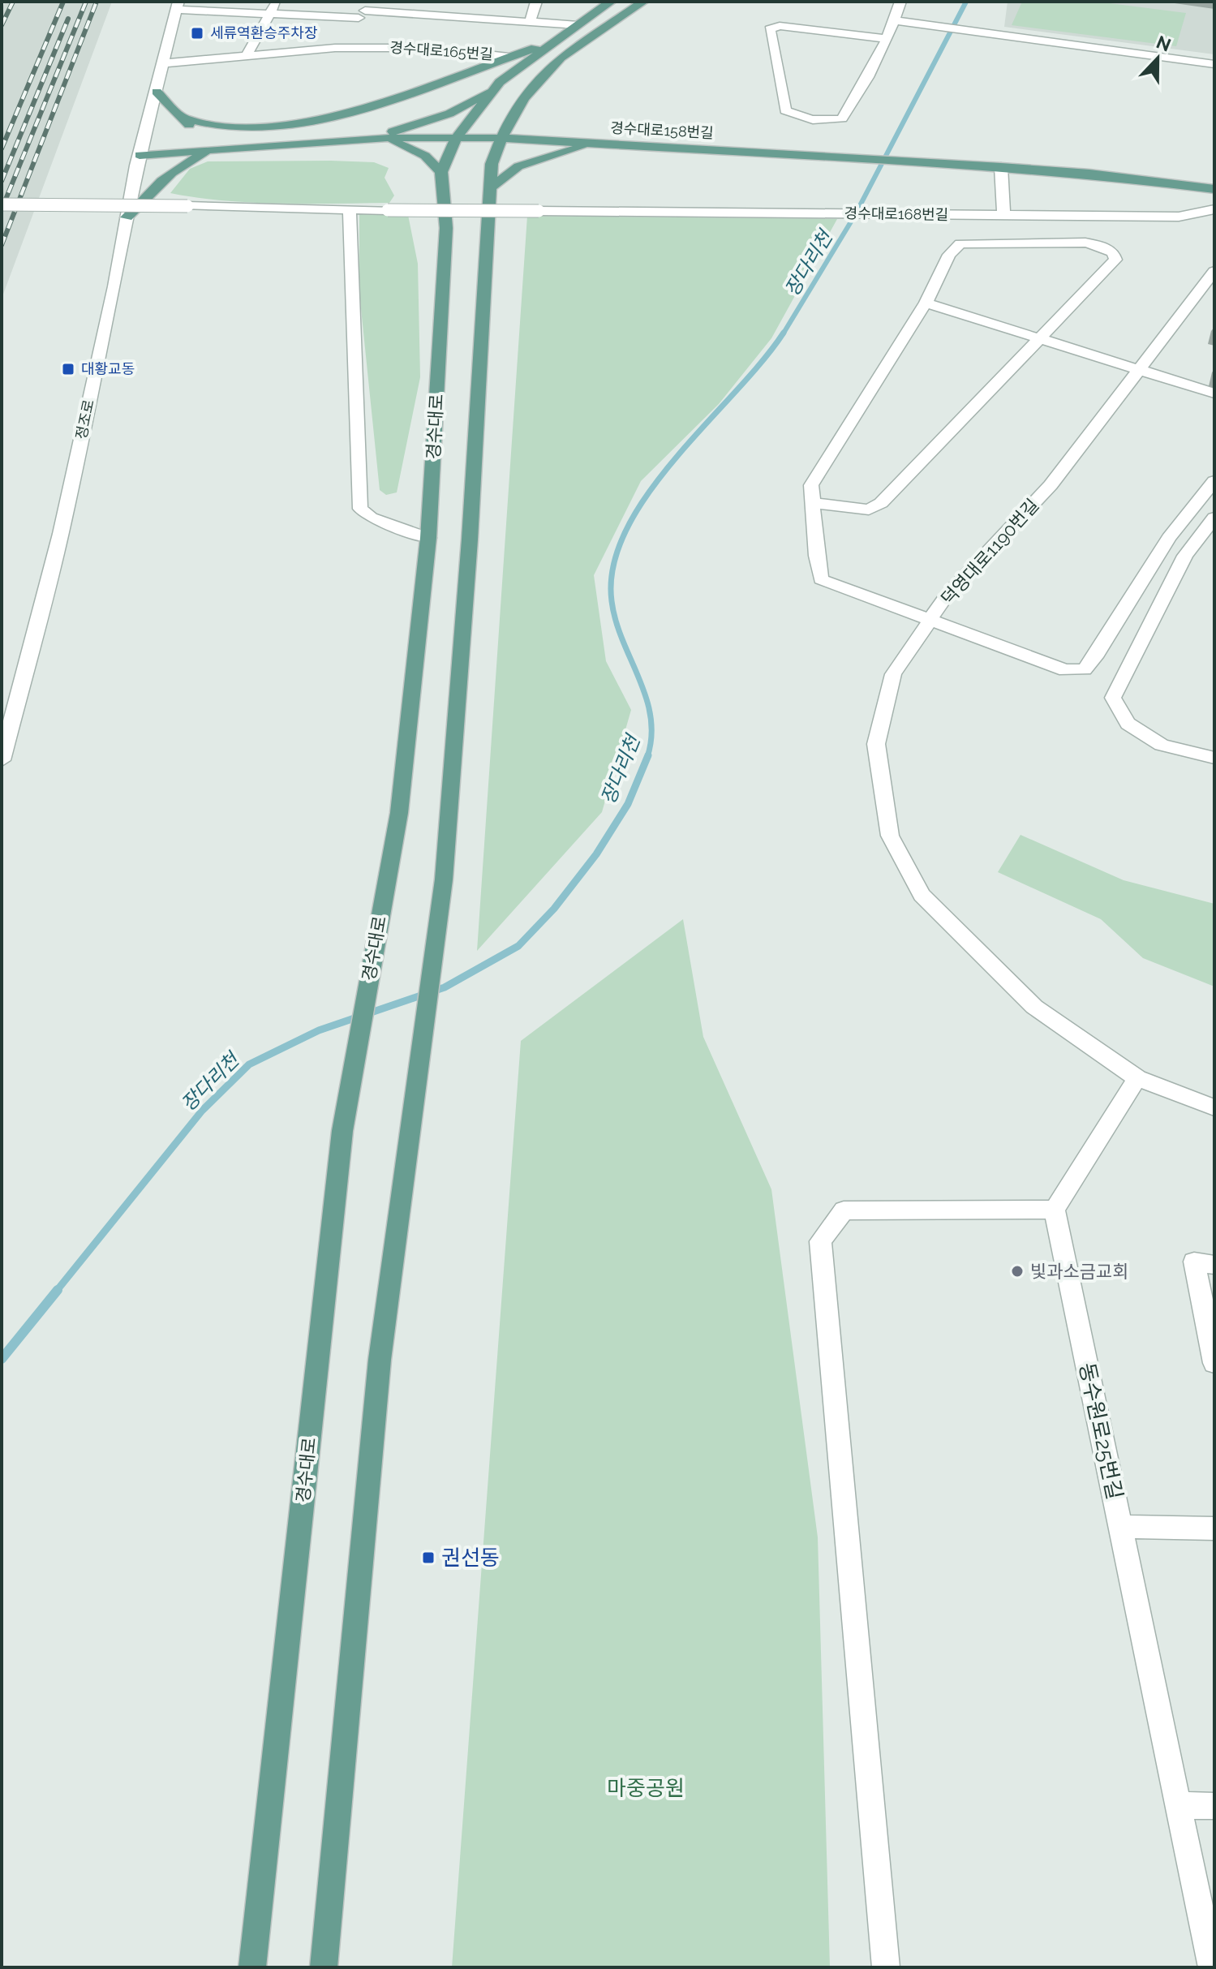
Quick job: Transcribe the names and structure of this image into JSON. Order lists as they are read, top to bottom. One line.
{"streets":{"main road":["경수대로158번길","경수대로"],"street":["경수대로165번길","경수대로168번길","정조로","덕영대로1190번길","동수원로25번길"]},"crossings":[["경수대로165번길","정조로"],["경수대로158번길","경수대로"]],"water":["장다리천"],"parks":["마중공원"],"places":{"transit":["세류역환승주차장","대황교동","권선동"],"other":["빛과소금교회"]},"north":"top"}
